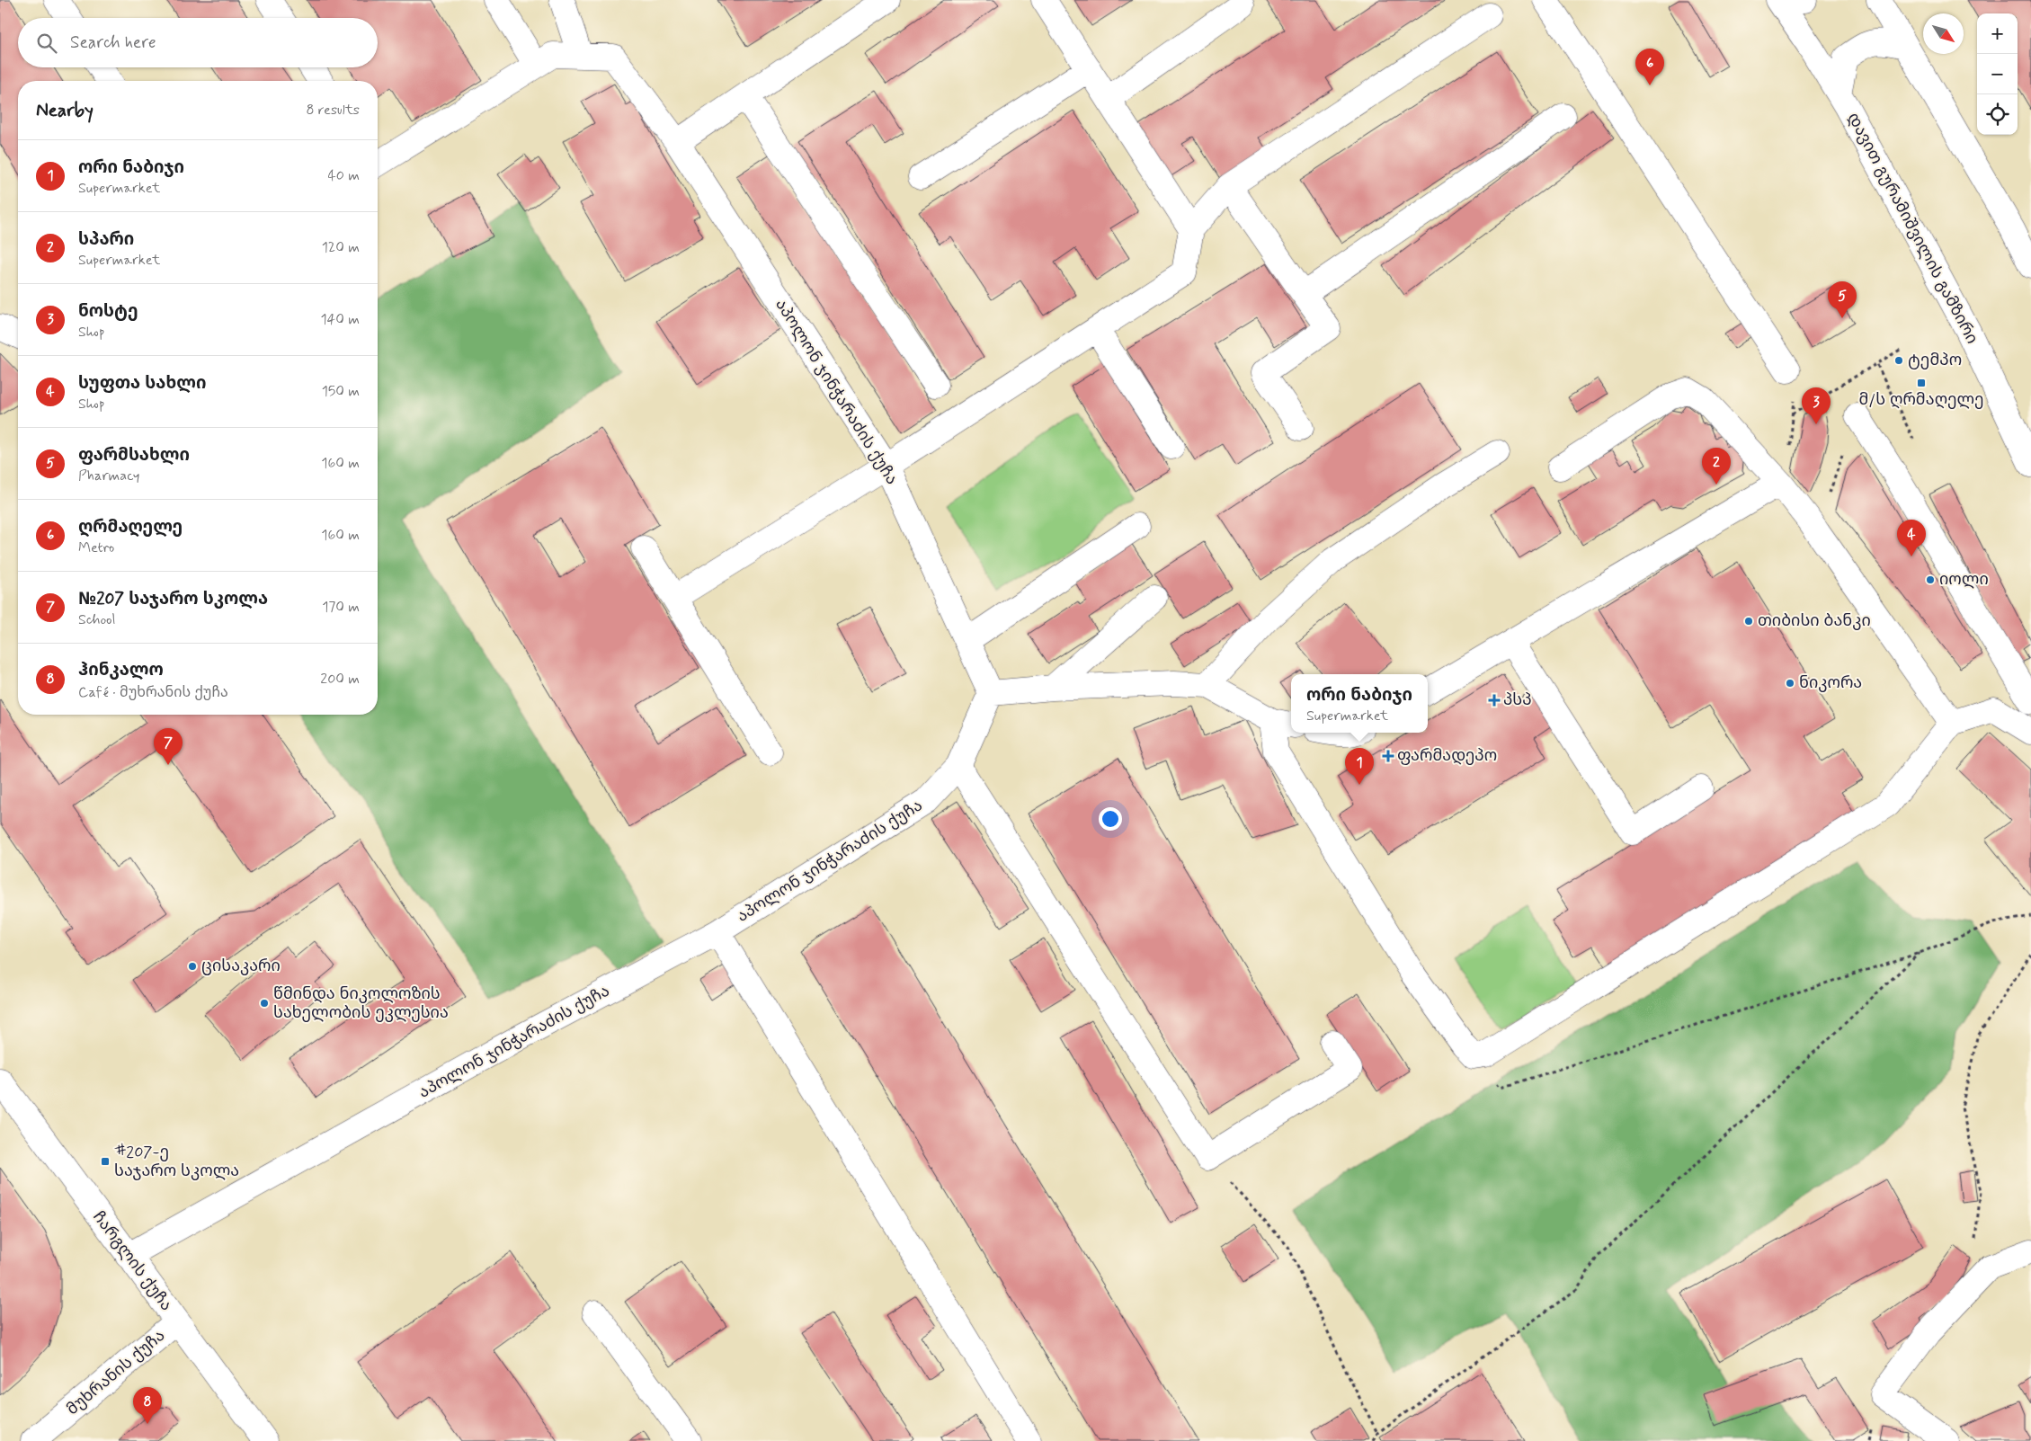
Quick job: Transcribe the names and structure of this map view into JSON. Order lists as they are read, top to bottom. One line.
{"streets":{"street":["დავით გურამიშვილის გამზირი","აპოლონ ჯინჭარაძის ქუჩა","ჩარგლის ქუჩა","მუხრანის ქუჩა"]},"crossings":[["აპოლონ ჯინჭარაძის ქუჩა","ჩარგლის ქუჩა"],["ჩარგლის ქუჩა","მუხრანის ქუჩა"]],"places":{"other":["ტემპო","იოლი","თიბისი ბანკი","ნიკორა","ცისაკარი","წმინდა ნიკოლოზის სახელობის ეკლესია"],"transit":["მ/ს ღრმაღელე","#207-ე საჯარო სკოლა"],"health":["პსპ","ფარმადეპო"]},"north":"bottom right","page":{"map_buttons":["+","−"],"search":"Search here","pins":["6","5","3","2","4","7","1","8"],"heading":["Nearby","8 results"],"list":[{"mark":"1","name":"ორი ნაბიჯი","note":"Supermarket","value":"40 m"},{"mark":"2","name":"სპარი","note":"Supermarket","value":"120 m"},{"mark":"3","name":"ნოსტე","note":"Shop","value":"140 m"},{"mark":"4","name":"სუფთა სახლი","note":"Shop","value":"150 m"},{"mark":"5","name":"ფარმსახლი","note":"Pharmacy","value":"160 m"},{"mark":"6","name":"ღრმაღელე","note":"Metro","value":"160 m"},{"mark":"7","name":"№207 საჯარო სკოლა","note":"School","value":"170 m"},{"mark":"8","name":"ჰინკალო","note":"Café · მუხრანის ქუჩა","value":"200 m"}],"popup":["ორი ნაბიჯი","Supermarket"]}}
